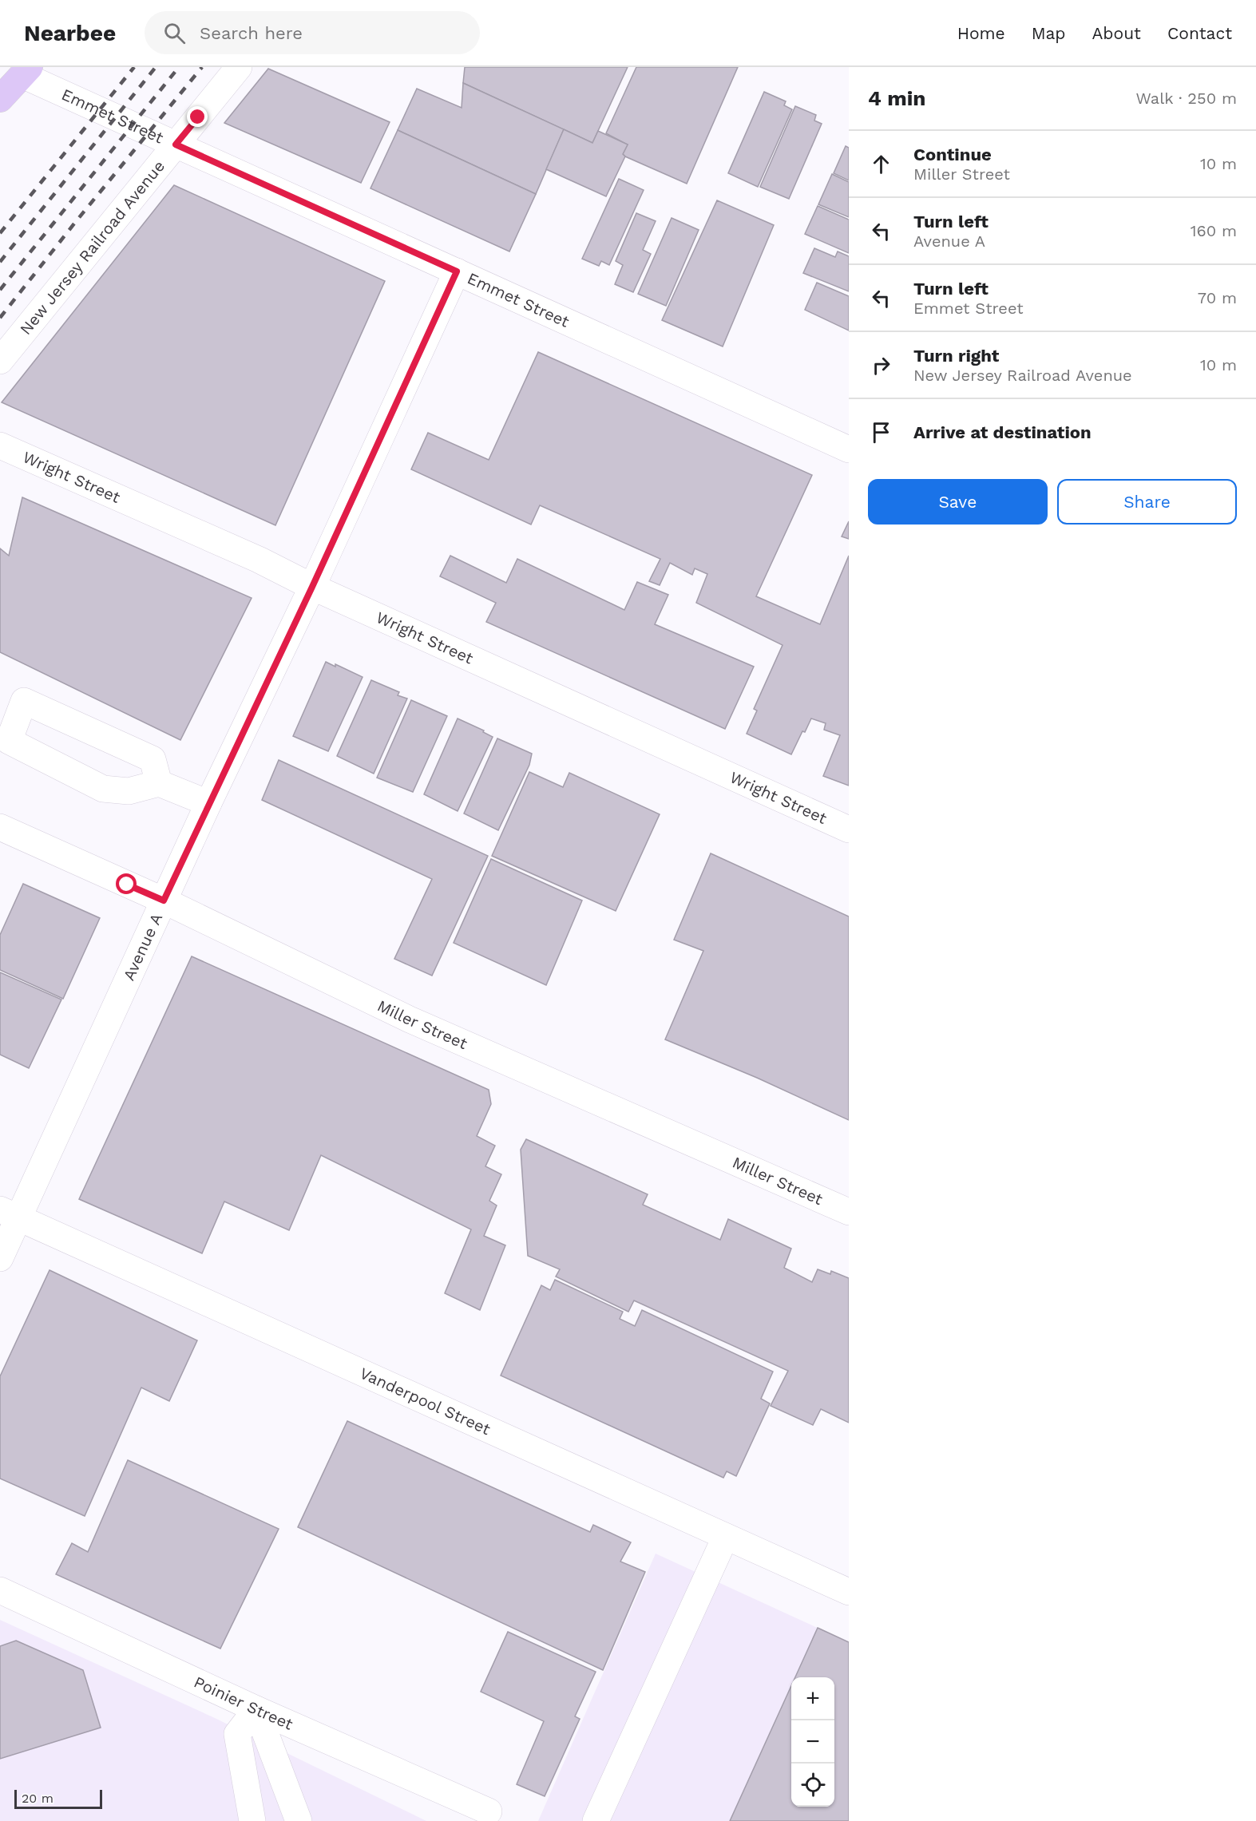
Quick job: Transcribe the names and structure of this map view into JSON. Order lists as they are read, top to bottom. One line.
{"streets":{"street":["Emmet Street","New Jersey Railroad Avenue","Wright Street","Avenue A","Miller Street","Vanderpool Street","Poinier Street"]},"crossings":[["Emmet Street","New Jersey Railroad Avenue"],["Emmet Street","Avenue A"],["Wright Street","Avenue A"],["Avenue A","Miller Street"],["Avenue A","Vanderpool Street"]],"scale_bar":"20 m","page":{"header":"Nearbee","search":"Search here","nav":["Home","Map","About","Contact"],"heading":["4 min","Walk · 250 m"],"list":[["Continue","Miller Street","10 m"],["Turn left","Avenue A","160 m"],["Turn left","Emmet Street","70 m"],["Turn right","New Jersey Railroad Avenue","10 m"],"Arrive at destination"],"buttons":["Save","Share"],"map_buttons":["+","−"],"scale":"20 m"}}
